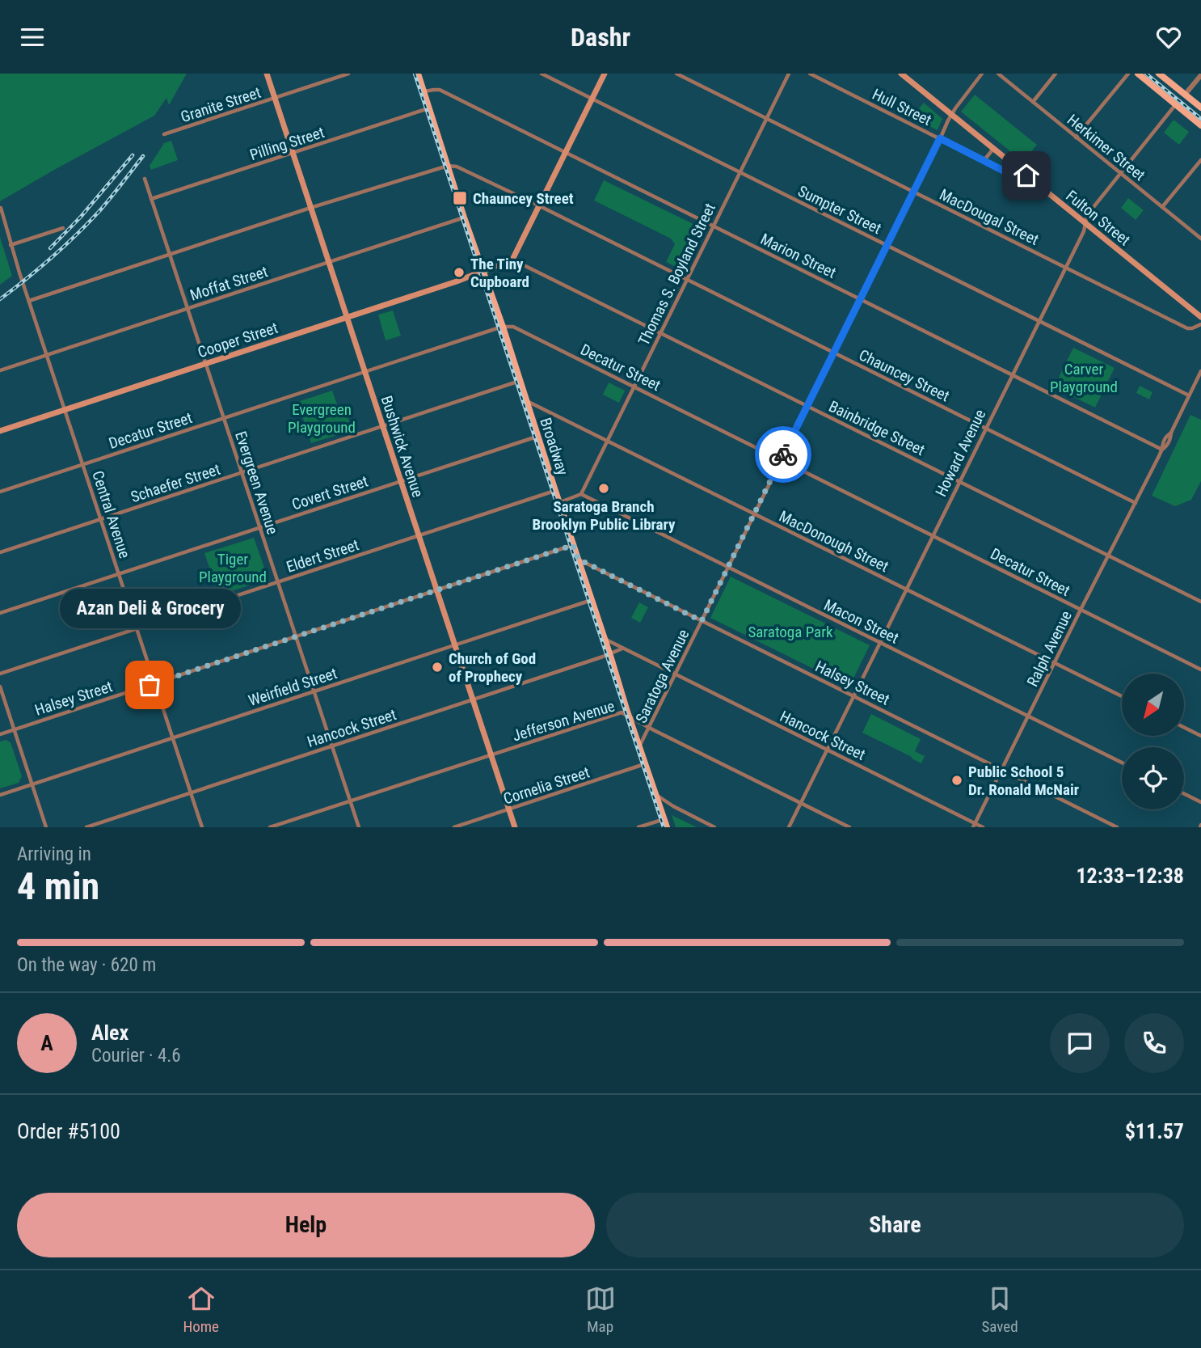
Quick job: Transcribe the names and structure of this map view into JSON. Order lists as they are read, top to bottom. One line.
{"streets":{"main road":["Fulton Street","Cooper Street","Bushwick Avenue","Broadway"],"street":["Granite Street","Hull Street","Pilling Street","Herkimer Street","Sumpter Street","MacDougal Street","Marion Street","Thomas S. Boyland Street","Moffat Street","Decatur Street","Chauncey Street","Bainbridge Street","Howard Avenue","Schaefer Street","Evergreen Avenue","Covert Street","Central Avenue","MacDonough Street","Eldert Street","Macon Street","Ralph Avenue","Saratoga Avenue","Halsey Street","Weirfield Street","Jefferson Avenue","Hancock Street","Cornelia Street"]},"crossings":[["Granite Street","Bushwick Avenue"],["Hull Street","Fulton Street"],["Hull Street","Saratoga Avenue"],["Pilling Street","Bushwick Avenue"],["Pilling Street","Broadway"],["Pilling Street","Evergreen Avenue"],["Herkimer Street","Howard Avenue"],["Sumpter Street","Thomas S. Boyland Street"],["Sumpter Street","Howard Avenue"],["Sumpter Street","Ralph Avenue"],["Sumpter Street","Saratoga Avenue"],["MacDougal Street","Thomas S. Boyland Street"],["MacDougal Street","Howard Avenue"],["MacDougal Street","Saratoga Avenue"],["Fulton Street","Howard Avenue"],["Fulton Street","Saratoga Avenue"],["Marion Street","Thomas S. Boyland Street"],["Marion Street","Broadway"],["Marion Street","Howard Avenue"],["Marion Street","Ralph Avenue"],["Marion Street","Saratoga Avenue"],["Thomas S. Boyland Street","Decatur Street"],["Thomas S. Boyland Street","Chauncey Street"],["Thomas S. Boyland Street","Bainbridge Street"],["Thomas S. Boyland Street","MacDonough Street"],["Thomas S. Boyland Street","Macon Street"],["Moffat Street","Bushwick Avenue"],["Moffat Street","Broadway"],["Moffat Street","Evergreen Avenue"],["Moffat Street","Central Avenue"],["Cooper Street","Bainbridge Street"],["Cooper Street","Bushwick Avenue"],["Cooper Street","Broadway"],["Cooper Street","Evergreen Avenue"],["Cooper Street","Central Avenue"],["Decatur Street","Bushwick Avenue"],["Decatur Street","Broadway"],["Decatur Street","Howard Avenue"],["Decatur Street","Evergreen Avenue"],["Decatur Street","Central Avenue"],["Decatur Street","Ralph Avenue"],["Decatur Street","Saratoga Avenue"],["Chauncey Street","Broadway"],["Chauncey Street","Howard Avenue"],["Chauncey Street","Ralph Avenue"],["Chauncey Street","Saratoga Avenue"],["Bainbridge Street","Howard Avenue"],["Bainbridge Street","Ralph Avenue"],["Bainbridge Street","Saratoga Avenue"],["Bushwick Avenue","Schaefer Street"],["Bushwick Avenue","Covert Street"],["Bushwick Avenue","Eldert Street"],["Bushwick Avenue","Halsey Street"],["Bushwick Avenue","Weirfield Street"],["Bushwick Avenue","Jefferson Avenue"],["Bushwick Avenue","Hancock Street"],["Bushwick Avenue","Cornelia Street"],["Broadway","Schaefer Street"],["Broadway","Covert Street"],["Broadway","MacDonough Street"],["Broadway","Eldert Street"],["Broadway","Saratoga Avenue"],["Broadway","Halsey Street"],["Broadway","Weirfield Street"],["Broadway","Jefferson Avenue"],["Broadway","Hancock Street"],["Broadway","Cornelia Street"],["Howard Avenue","MacDonough Street"],["Howard Avenue","Macon Street"],["Howard Avenue","Halsey Street"],["Howard Avenue","Jefferson Avenue"],["Howard Avenue","Hancock Street"],["Schaefer Street","Evergreen Avenue"],["Schaefer Street","Central Avenue"],["Evergreen Avenue","Covert Street"],["Evergreen Avenue","Eldert Street"],["Evergreen Avenue","Halsey Street"],["Evergreen Avenue","Weirfield Street"],["Evergreen Avenue","Jefferson Avenue"],["Evergreen Avenue","Hancock Street"],["Covert Street","Central Avenue"],["Central Avenue","Eldert Street"],["Central Avenue","Halsey Street"],["Central Avenue","Weirfield Street"],["Central Avenue","Hancock Street"],["MacDonough Street","Ralph Avenue"],["MacDonough Street","Saratoga Avenue"],["Macon Street","Ralph Avenue"],["Macon Street","Saratoga Avenue"],["Ralph Avenue","Halsey Street"],["Ralph Avenue","Hancock Street"],["Saratoga Avenue","Halsey Street"],["Saratoga Avenue","Jefferson Avenue"],["Saratoga Avenue","Hancock Street"]],"parks":["Carver Playground","Evergreen Playground","Tiger Playground","Saratoga Park"],"places":{"transit":["Chauncey Street"],"other":["The Tiny Cupboard","Saratoga Branch Brooklyn Public Library","Church of God of Prophecy","Azan Deli & Grocery","Public School 5 Dr. Ronald McNair"]},"north":"bottom left","page":{"header":"Dashr","bubble":"Azan Deli & Grocery","heading":["4 min","Arriving in","12:33–12:38"],"panel":["Alex","Courier · 4.6","Order #5100","$11.57"],"bar":"On the way · 620 m","round":"A","buttons":["Help","Share"],"tabs":["Home","Map","Saved"]}}
